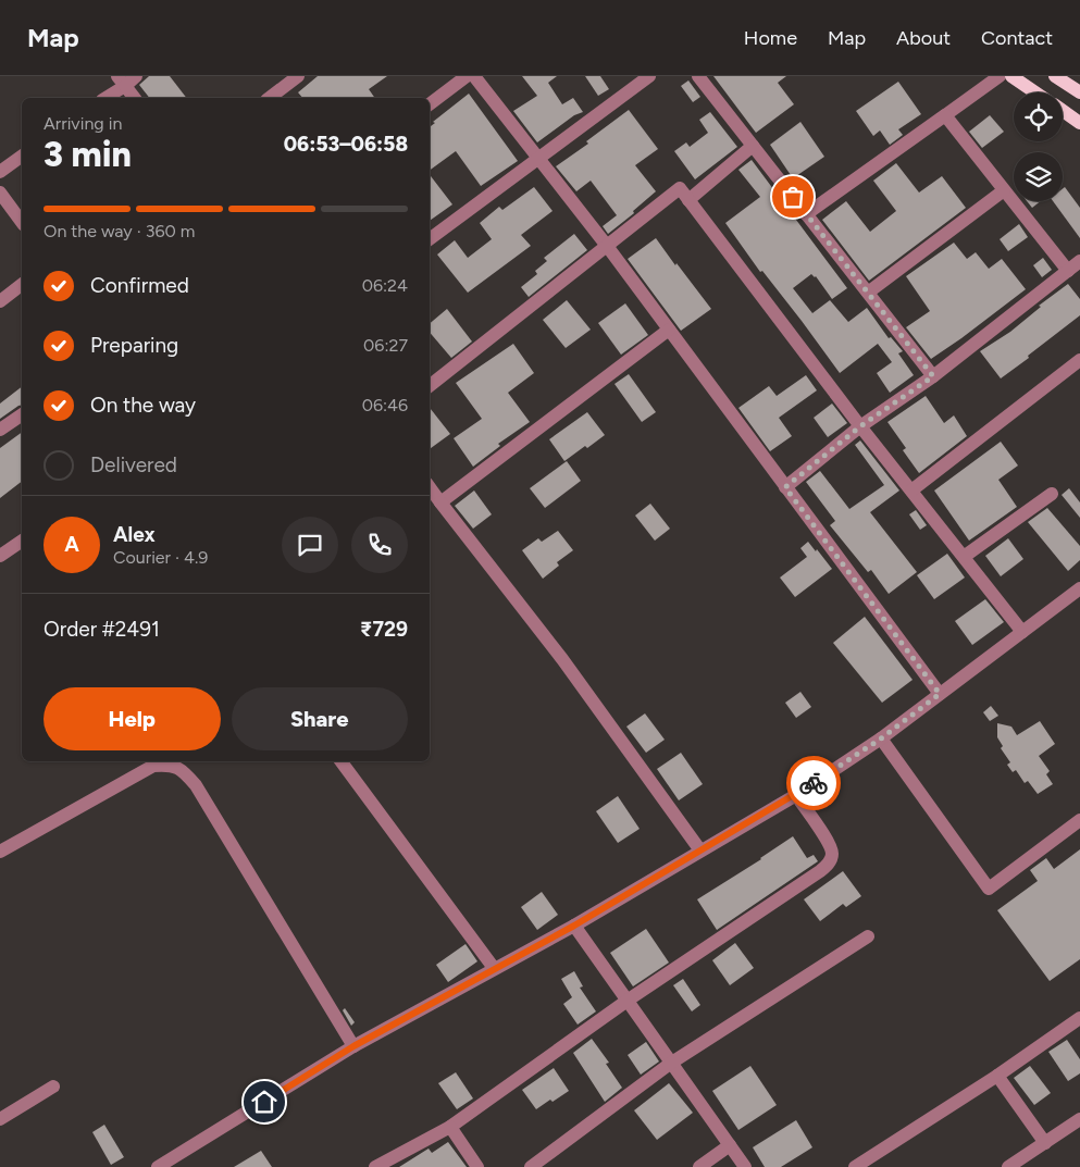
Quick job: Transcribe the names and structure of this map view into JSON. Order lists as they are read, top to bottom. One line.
{"page":{"header":"Map","nav":["Home","Map","About","Contact"],"heading":["3 min","Arriving in","06:53–06:58"],"panel":["Alex","Courier · 4.9","Order #2491","₹729"],"bar":"On the way · 360 m","list":[["Confirmed","06:24"],["Preparing","06:27"],["On the way","06:46"],"Delivered"],"round":"A","buttons":["Help","Share"]}}
